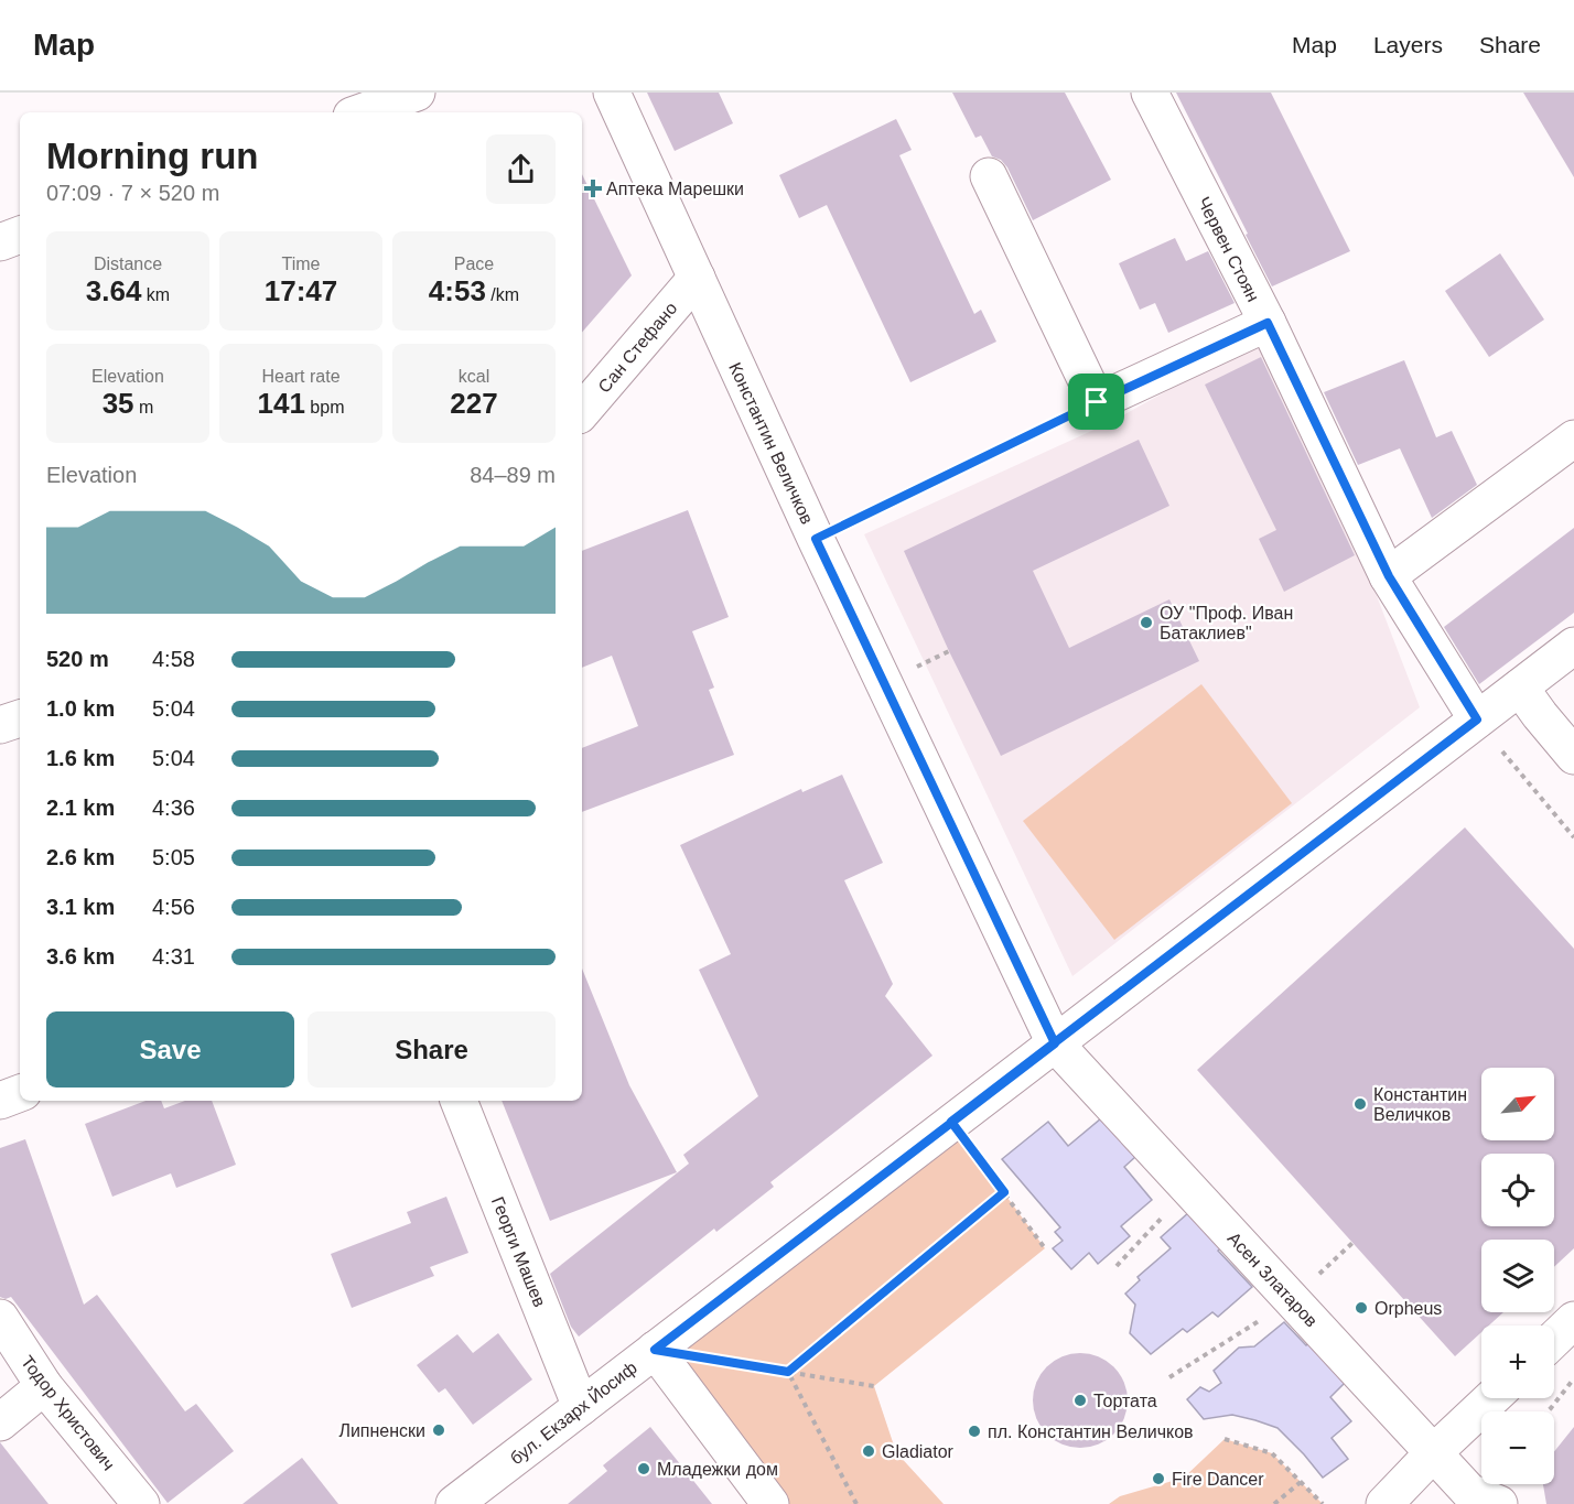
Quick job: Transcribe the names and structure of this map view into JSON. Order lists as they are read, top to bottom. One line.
{"streets":{"street":["Червен Стоян","Сан Стефано","Константин Величков","Георги Машев","Асен Златаров","Тодор Христович","бул. Екзарх Йосиф"]},"crossings":[["Червен Стоян","бул. Екзарх Йосиф"],["Сан Стефано","Константин Величков"],["Константин Величков","Асен Златаров"],["Константин Величков","бул. Екзарх Йосиф"],["Георги Машев","бул. Екзарх Йосиф"],["Асен Златаров","бул. Екзарх Йосиф"]],"places":{"health":["Аптека Марешки"],"other":["ОУ \"Проф. Иван Батаклиев\"","Константин Величков","Orpheus","Тортата","Липненски","пл. Константин Величков","Gladiator","Младежки дом","Fire Dancer"]},"north":"top right","page":{"header":"Map","nav":["Map","Layers","Share"],"heading":["Morning run","07:09 · 7 × 520 m"],"stats":[["Distance","3.64 km"],["Time","17:47"],["Pace","4:53 /km"],["Elevation","35 m"],["Heart rate","141 bpm"],["kcal","227"]],"chart":["Elevation","84–89 m"],"list":[{"name":"520 m","note":"4:58"},{"name":"1.0 km","note":"5:04"},{"name":"1.6 km","note":"5:04"},{"name":"2.1 km","note":"4:36"},{"name":"2.6 km","note":"5:05"},{"name":"3.1 km","note":"4:56"},{"name":"3.6 km","note":"4:31"}],"buttons":["Save","Share"],"map_buttons":["+","−"]}}
